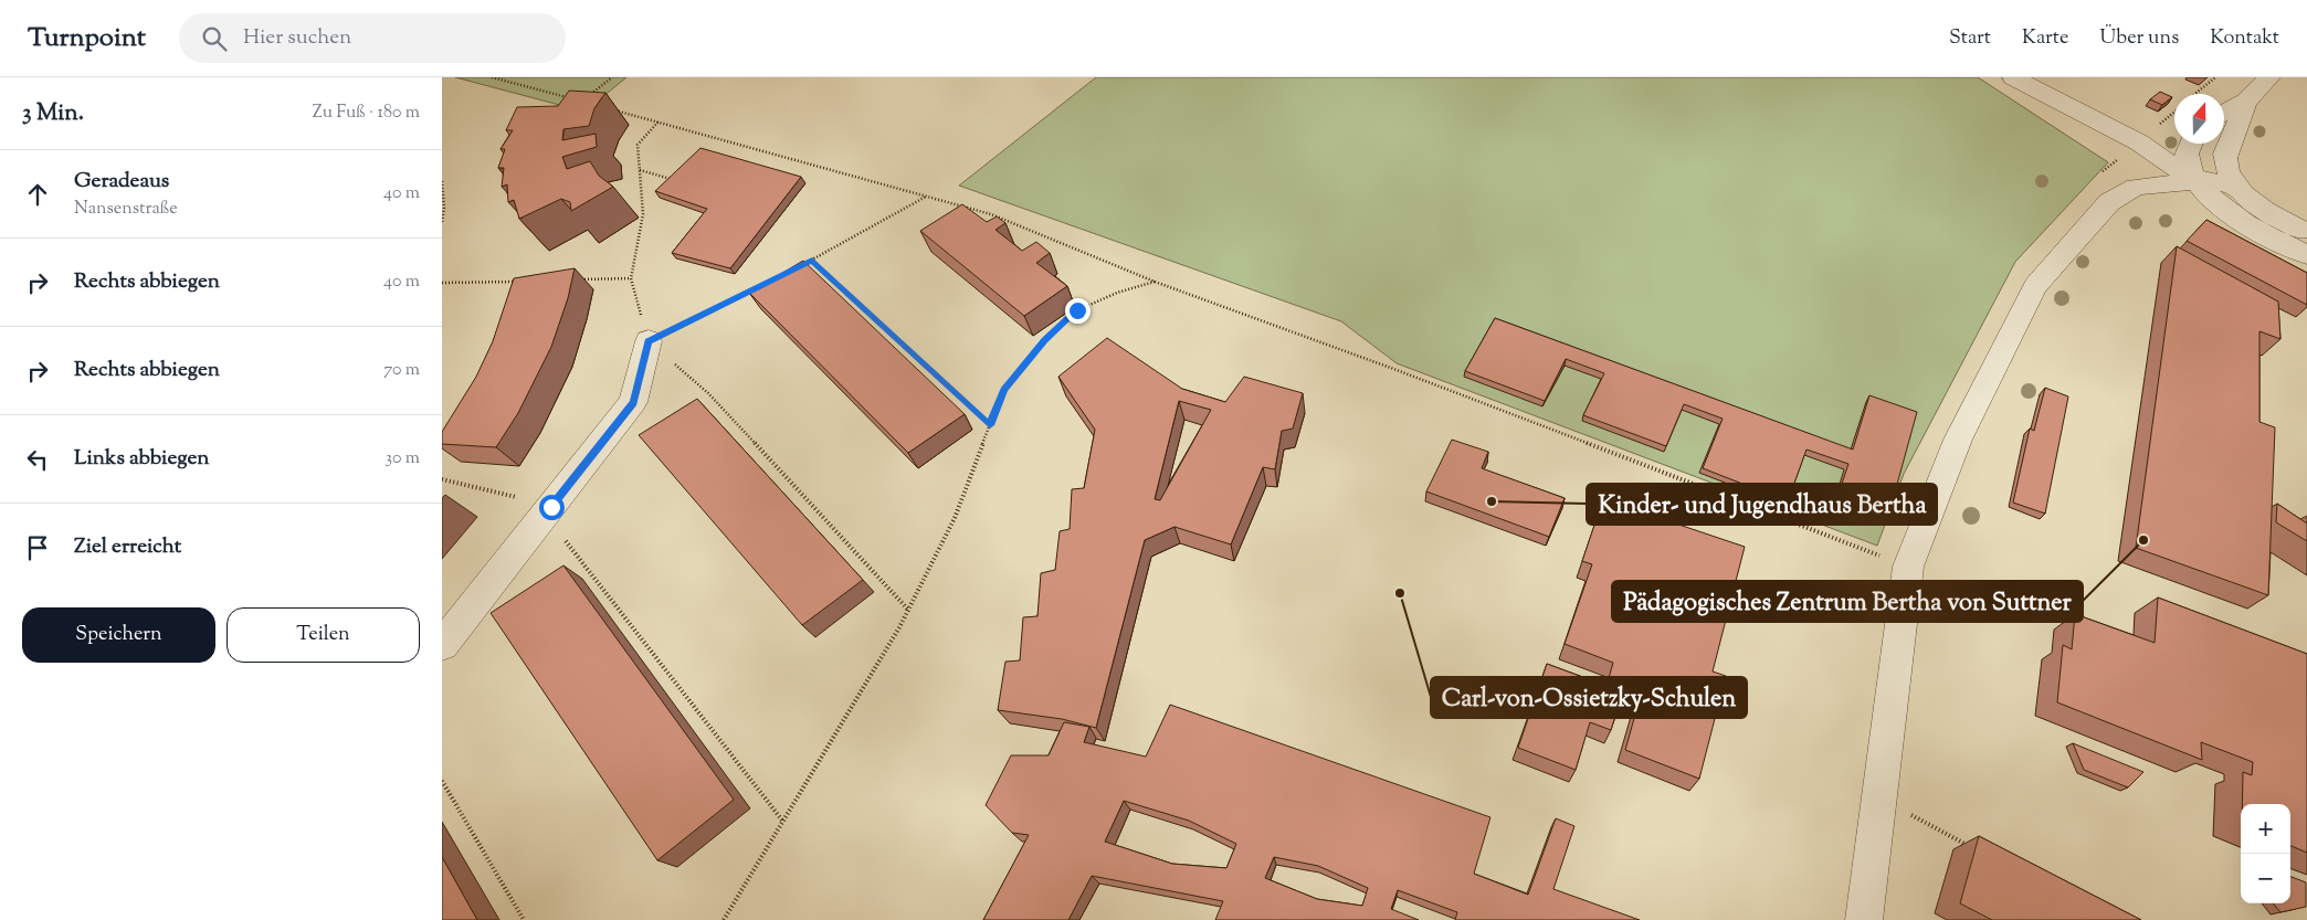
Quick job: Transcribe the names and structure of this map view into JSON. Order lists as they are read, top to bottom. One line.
{"places":["Kinder- und Jugendhaus Bertha","Pädagogisches Zentrum Bertha von Suttner","Carl-von-Ossietzky-Schulen"],"north":"top","page":{"header":"Turnpoint","search":"Hier suchen","nav":["Start","Karte","Über uns","Kontakt"],"heading":["3 Min.","Zu Fuß · 180 m"],"list":[["Geradeaus","Nansenstraße","40 m"],["Rechts abbiegen","40 m"],["Rechts abbiegen","70 m"],["Links abbiegen","30 m"],"Ziel erreicht"],"buttons":["Speichern","Teilen"],"map_buttons":["+","−"]}}
